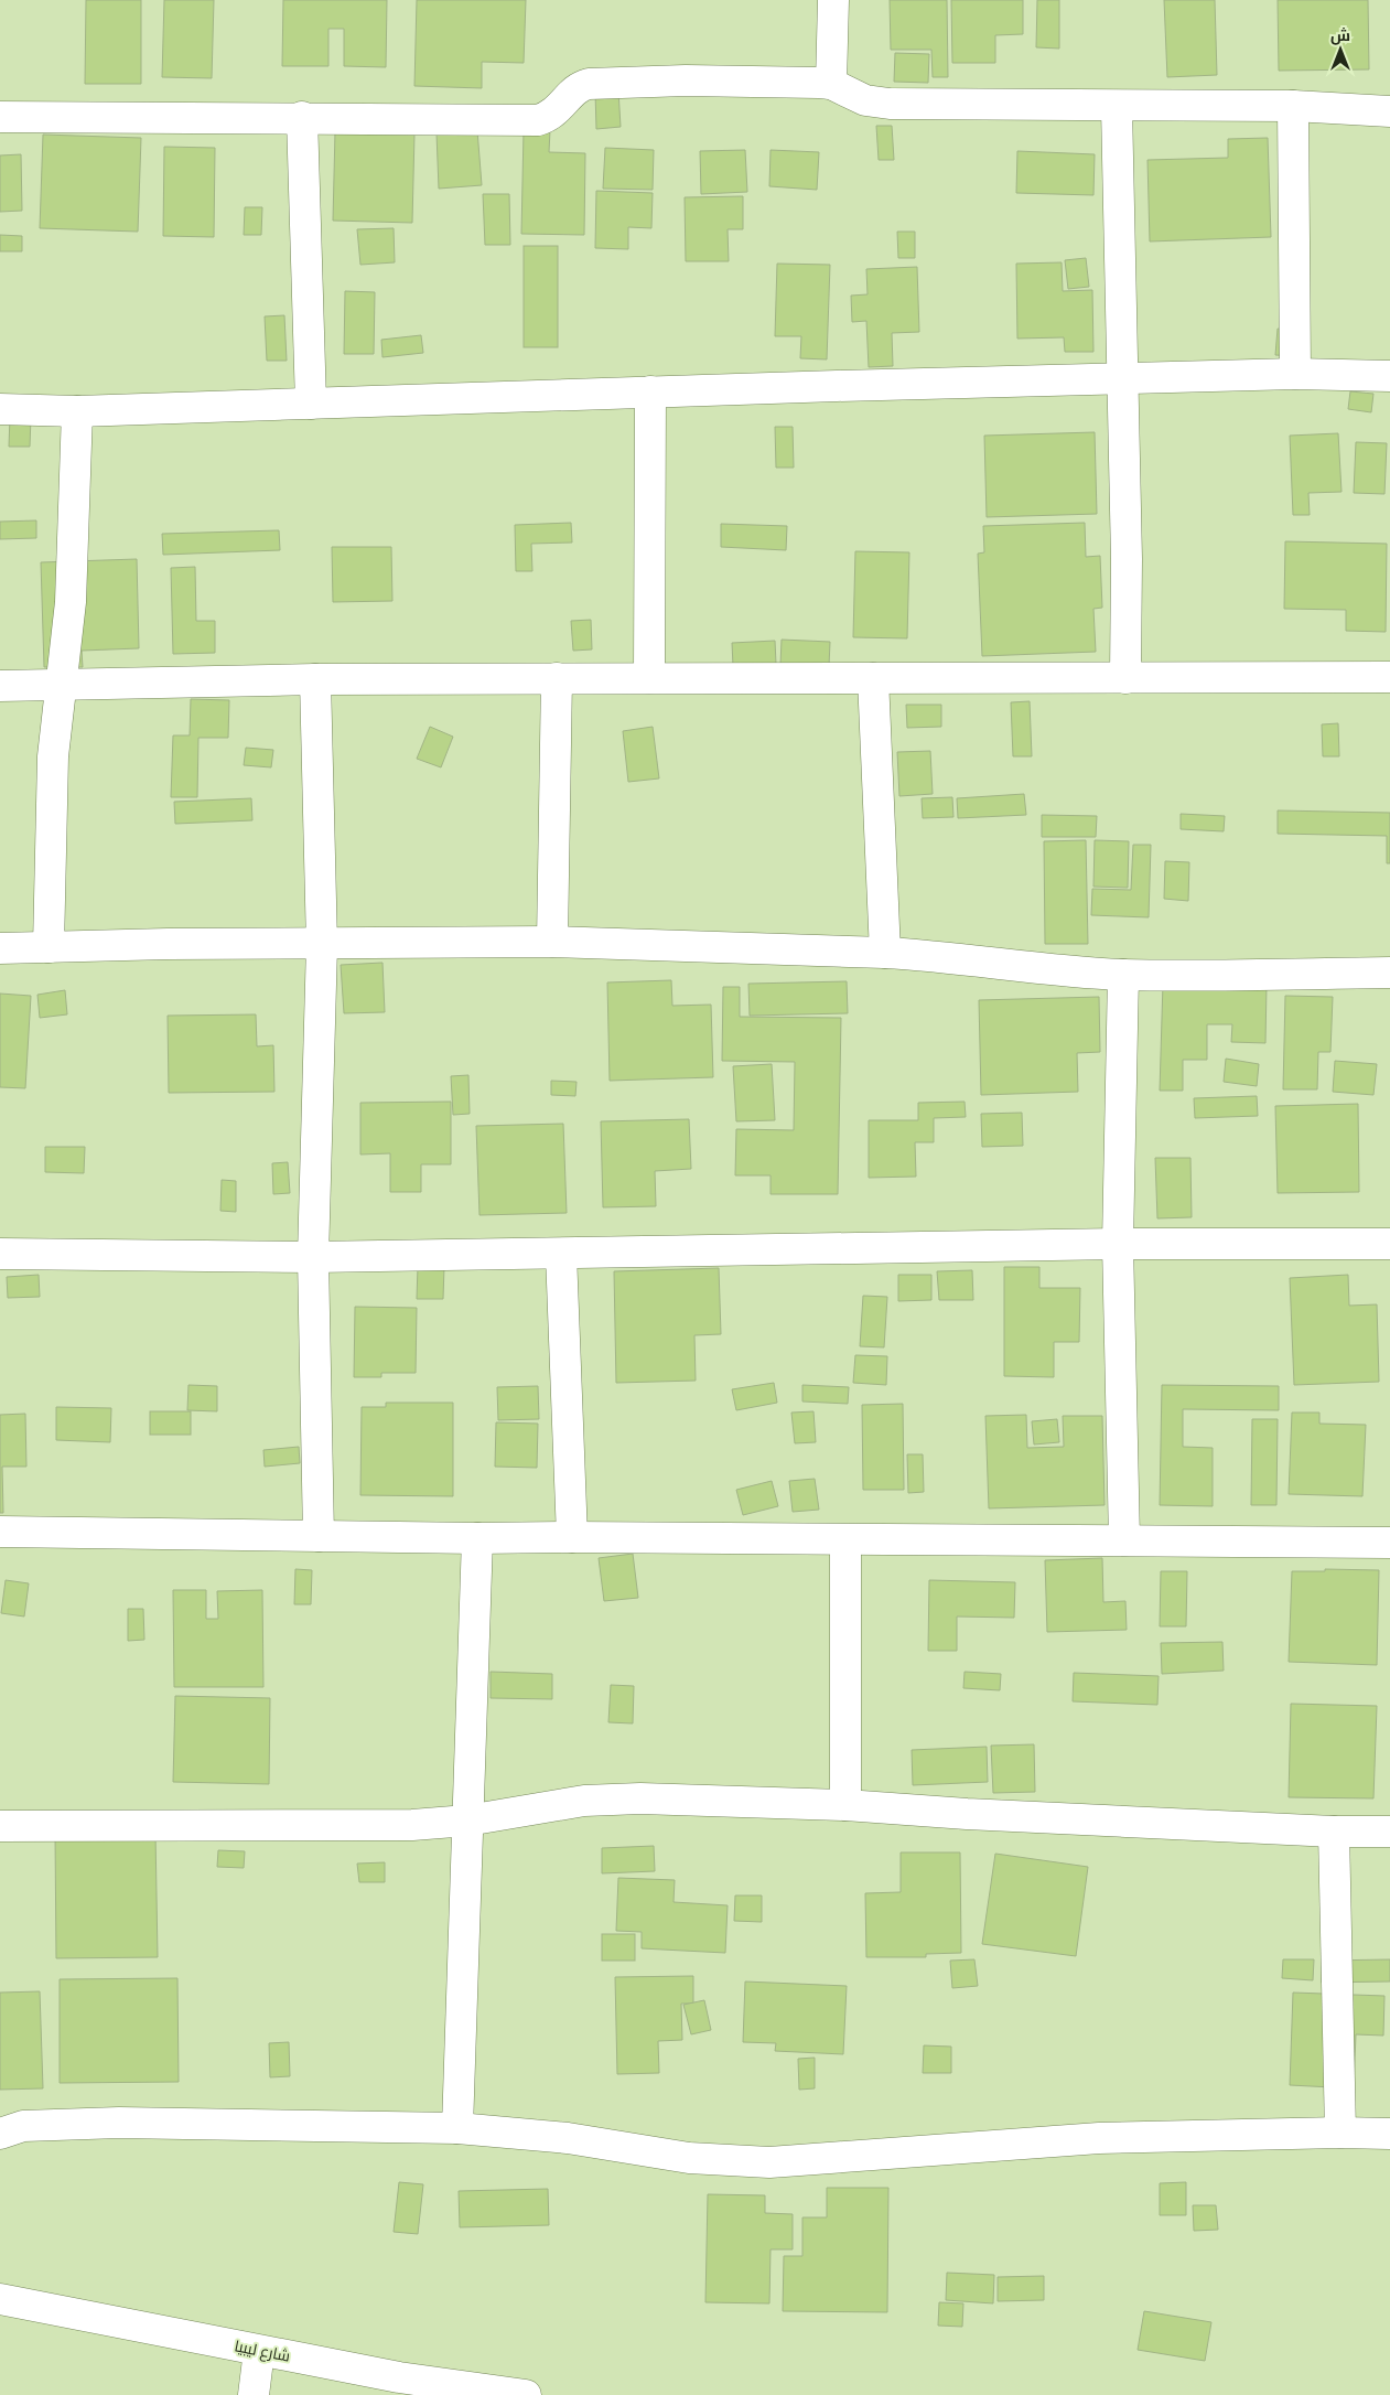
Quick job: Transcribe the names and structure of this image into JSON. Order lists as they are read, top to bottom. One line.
{"streets":{"main road":["شارع ليبيا"]},"north":"top"}
